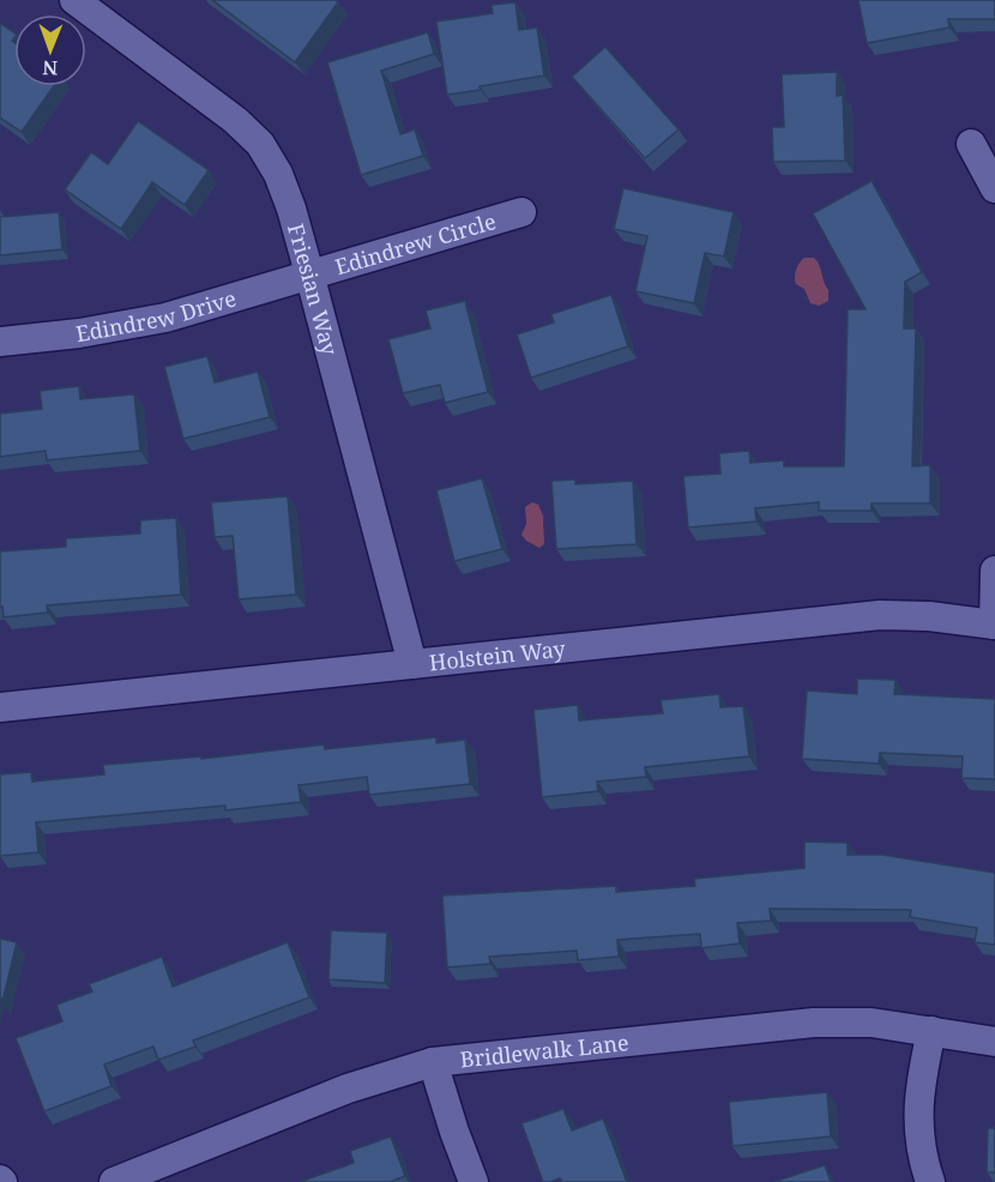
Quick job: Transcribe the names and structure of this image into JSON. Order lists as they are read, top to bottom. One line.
{"streets":{"street":["Edindrew Circle","Friesian Way","Edindrew Drive","Holstein Way","Bridlewalk Lane"]},"crossings":[["Edindrew Circle","Friesian Way"],["Edindrew Circle","Edindrew Drive"],["Friesian Way","Edindrew Drive"],["Friesian Way","Holstein Way"]],"north":"bottom"}
